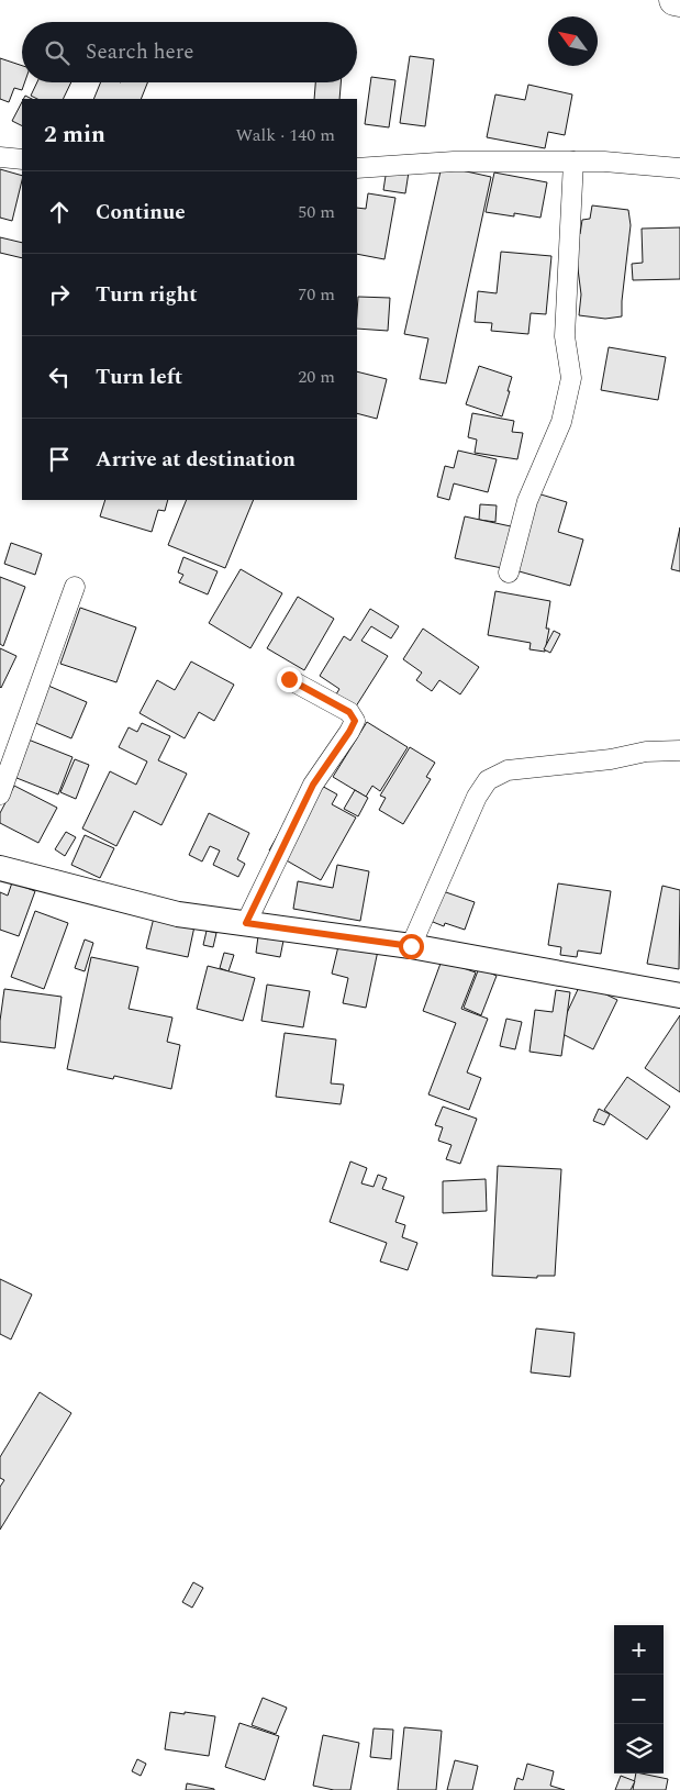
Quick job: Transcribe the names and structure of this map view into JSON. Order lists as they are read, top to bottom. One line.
{"north":"top left","page":{"search":"Search here","heading":["2 min","Walk · 140 m"],"list":[["Continue","50 m"],["Turn right","70 m"],["Turn left","20 m"],"Arrive at destination"],"map_buttons":["+","−"]}}
